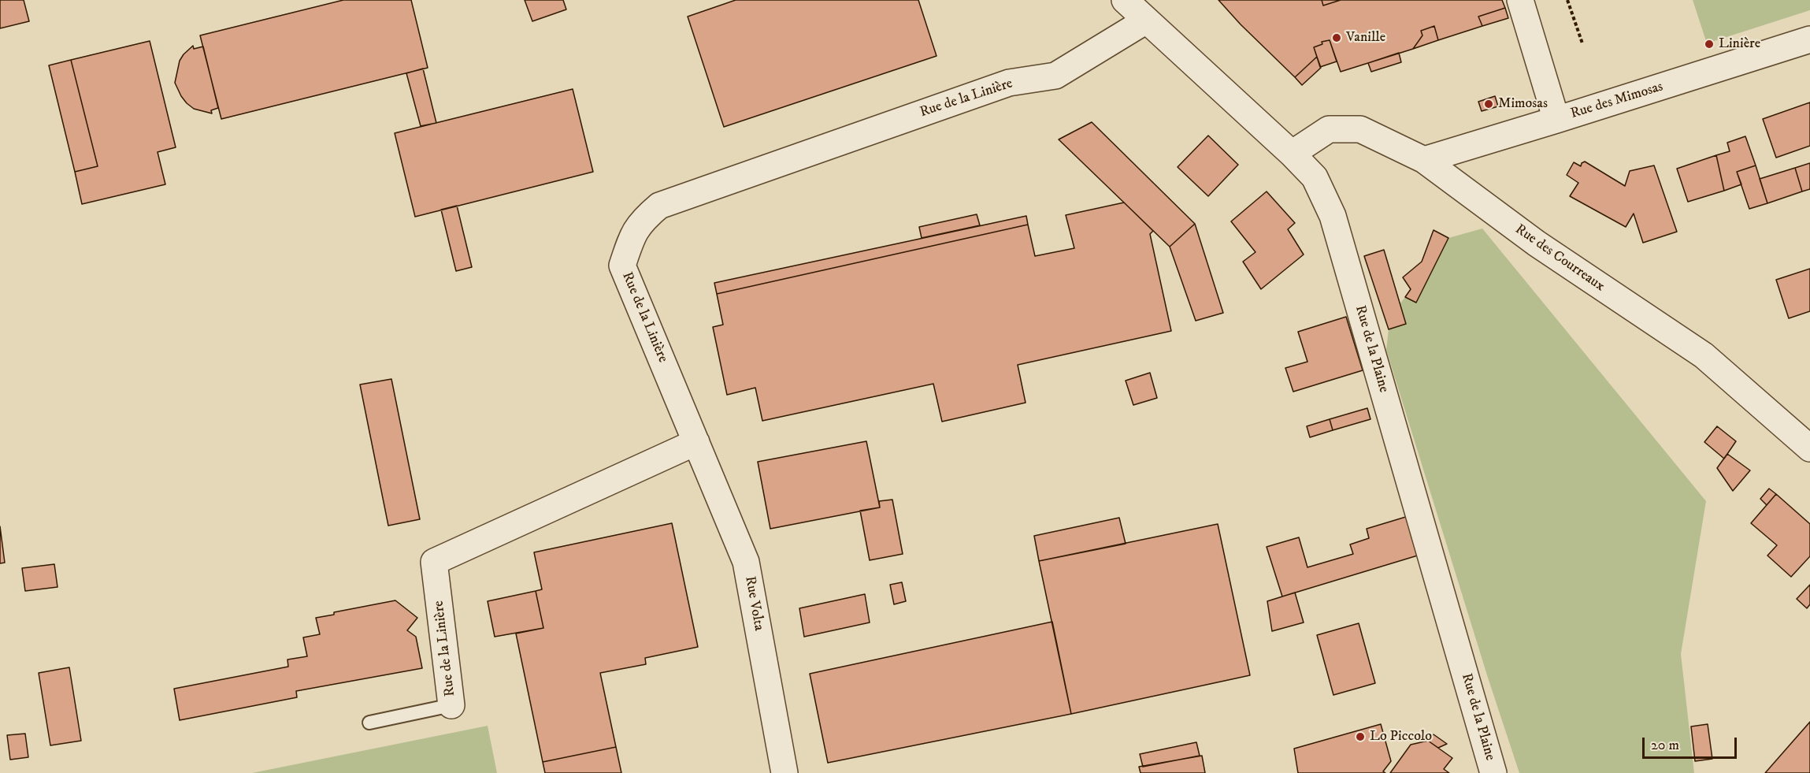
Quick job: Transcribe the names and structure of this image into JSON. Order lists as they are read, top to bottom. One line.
{"streets":{"street":["Rue de la Linière","Rue des Mimosas","Rue des Courreaux","Rue de la Plaine","Rue Volta"]},"crossings":[["Rue de la Linière","Rue de la Plaine"],["Rue de la Linière","Rue Volta"],["Rue des Mimosas","Rue des Courreaux"],["Rue des Courreaux","Rue de la Plaine"]],"places":["Vanille","Linière","Mimosas","Lo Piccolo"],"scale_bar":"20 m"}
